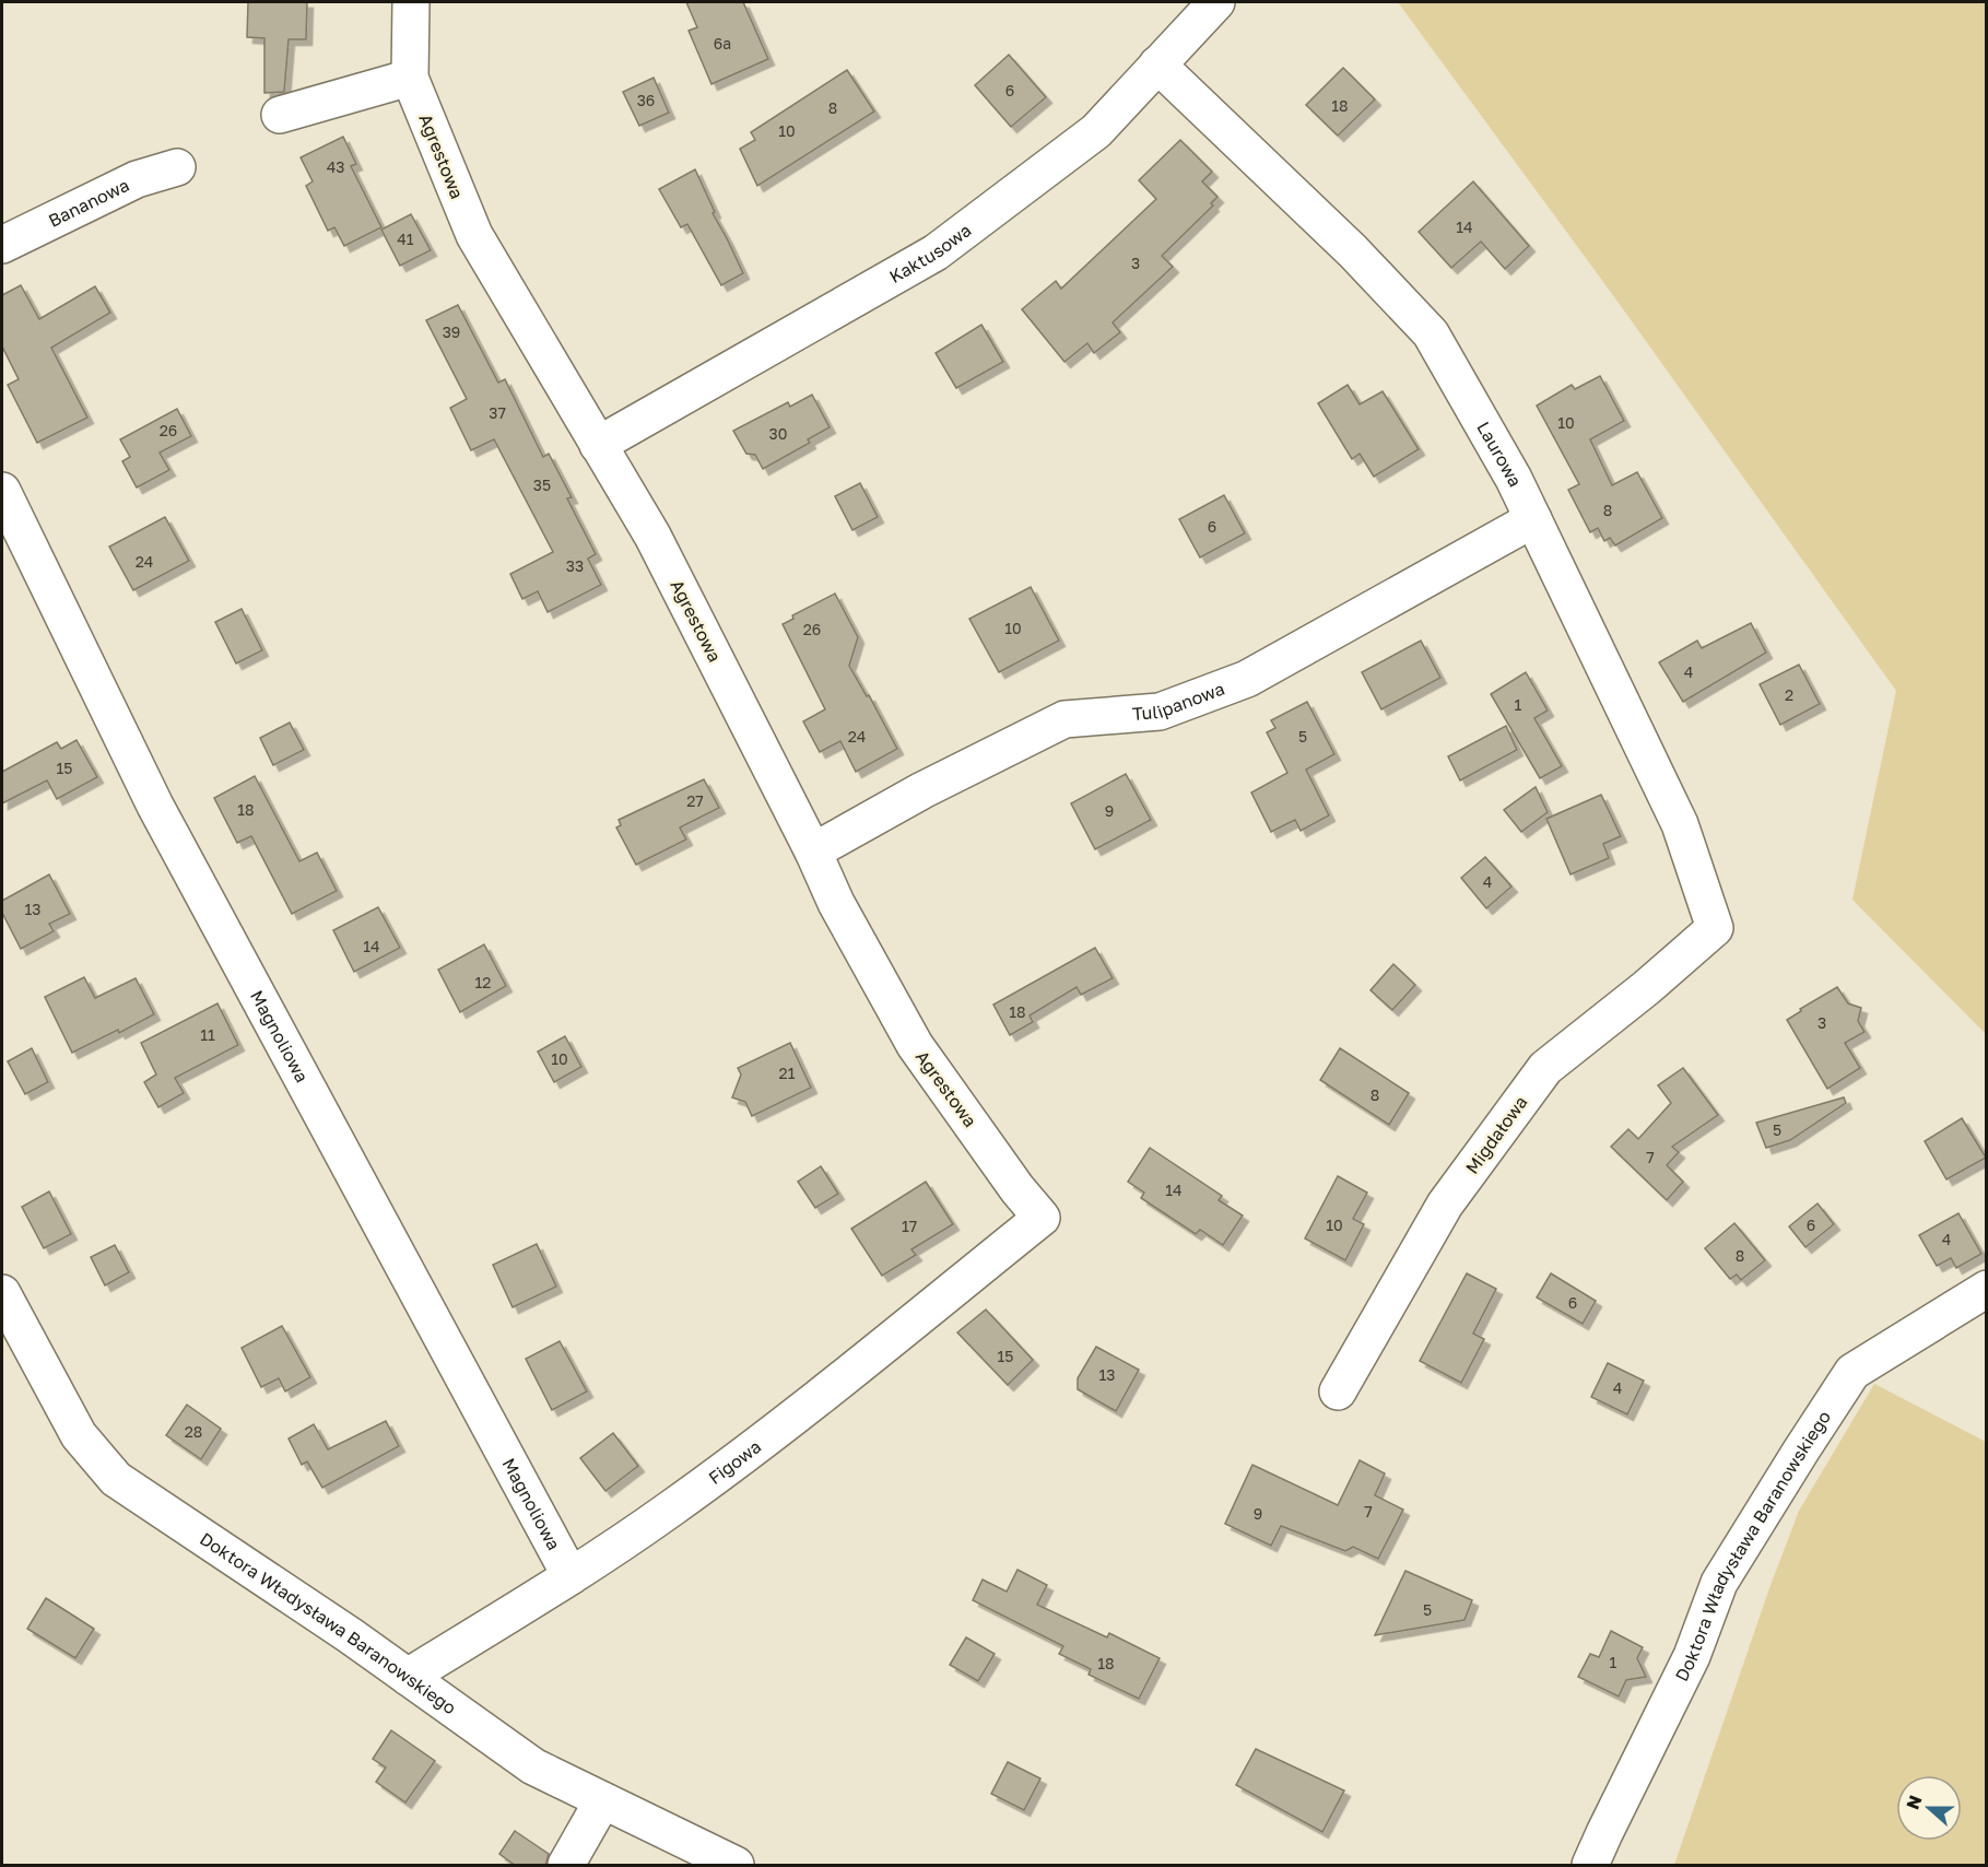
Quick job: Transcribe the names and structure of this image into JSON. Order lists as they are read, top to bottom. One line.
{"streets":{"street":["Agrestowa","Bananowa","Kaktusowa","Laurowa","Tulipanowa","Magnoliowa","Migdałowa","Figowa","Doktora Władysława Baranowskiego"]},"crossings":[["Agrestowa","Kaktusowa"],["Agrestowa","Tulipanowa"],["Agrestowa","Figowa"],["Kaktusowa","Laurowa"],["Laurowa","Tulipanowa"],["Laurowa","Migdałowa"],["Magnoliowa","Figowa"],["Figowa","Doktora Władysława Baranowskiego"]],"house_numbers":["6a","6","36","18","8","10","43","14","41","3","39","37","10","26","30","35","8","6","24","33","10","26","4","2","1","24","5","15","27","18","9","4","13","14","12","18","3","11","10","21","8","5","7","14","10","6","17","4","8","6","15","13","4","28","7","9","5","1","18"],"north":"left"}
